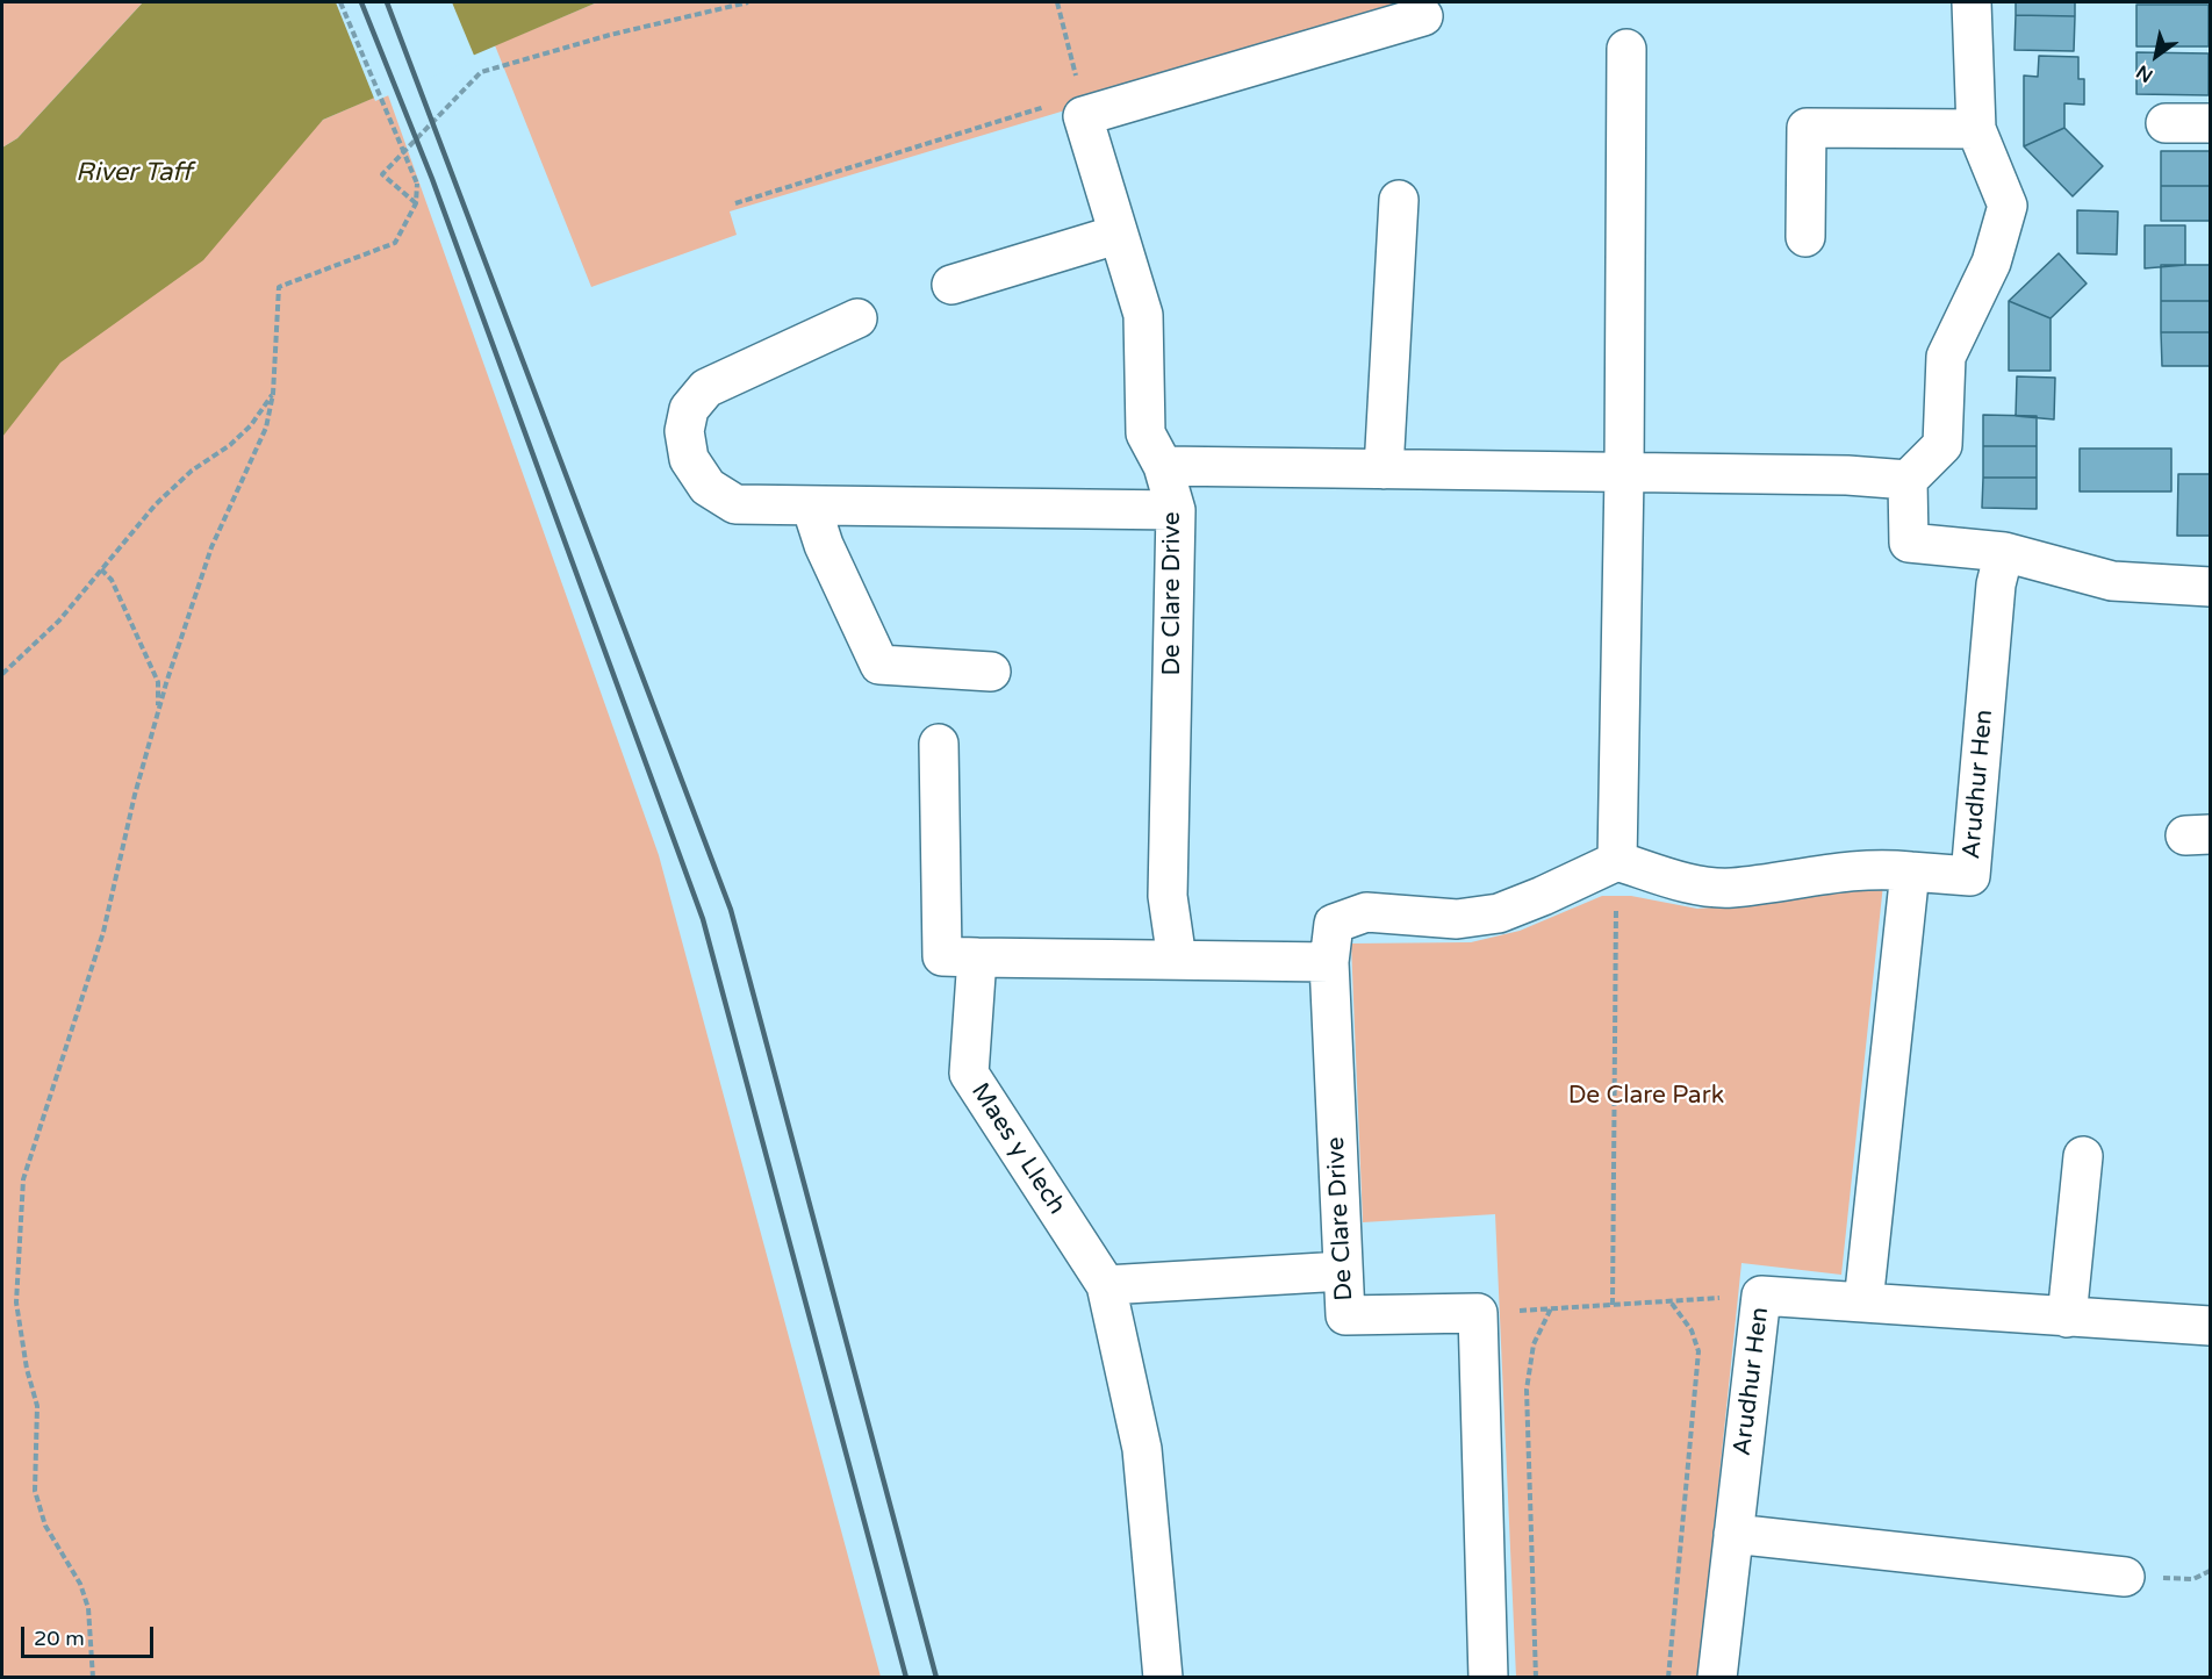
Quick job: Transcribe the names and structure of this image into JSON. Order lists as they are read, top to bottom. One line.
{"streets":{"street":["De Clare Drive","Arudhur Hen","Maes y Llech"]},"water":["River Taff"],"parks":["De Clare Park"],"scale_bar":"20 m","north":"bottom left"}
